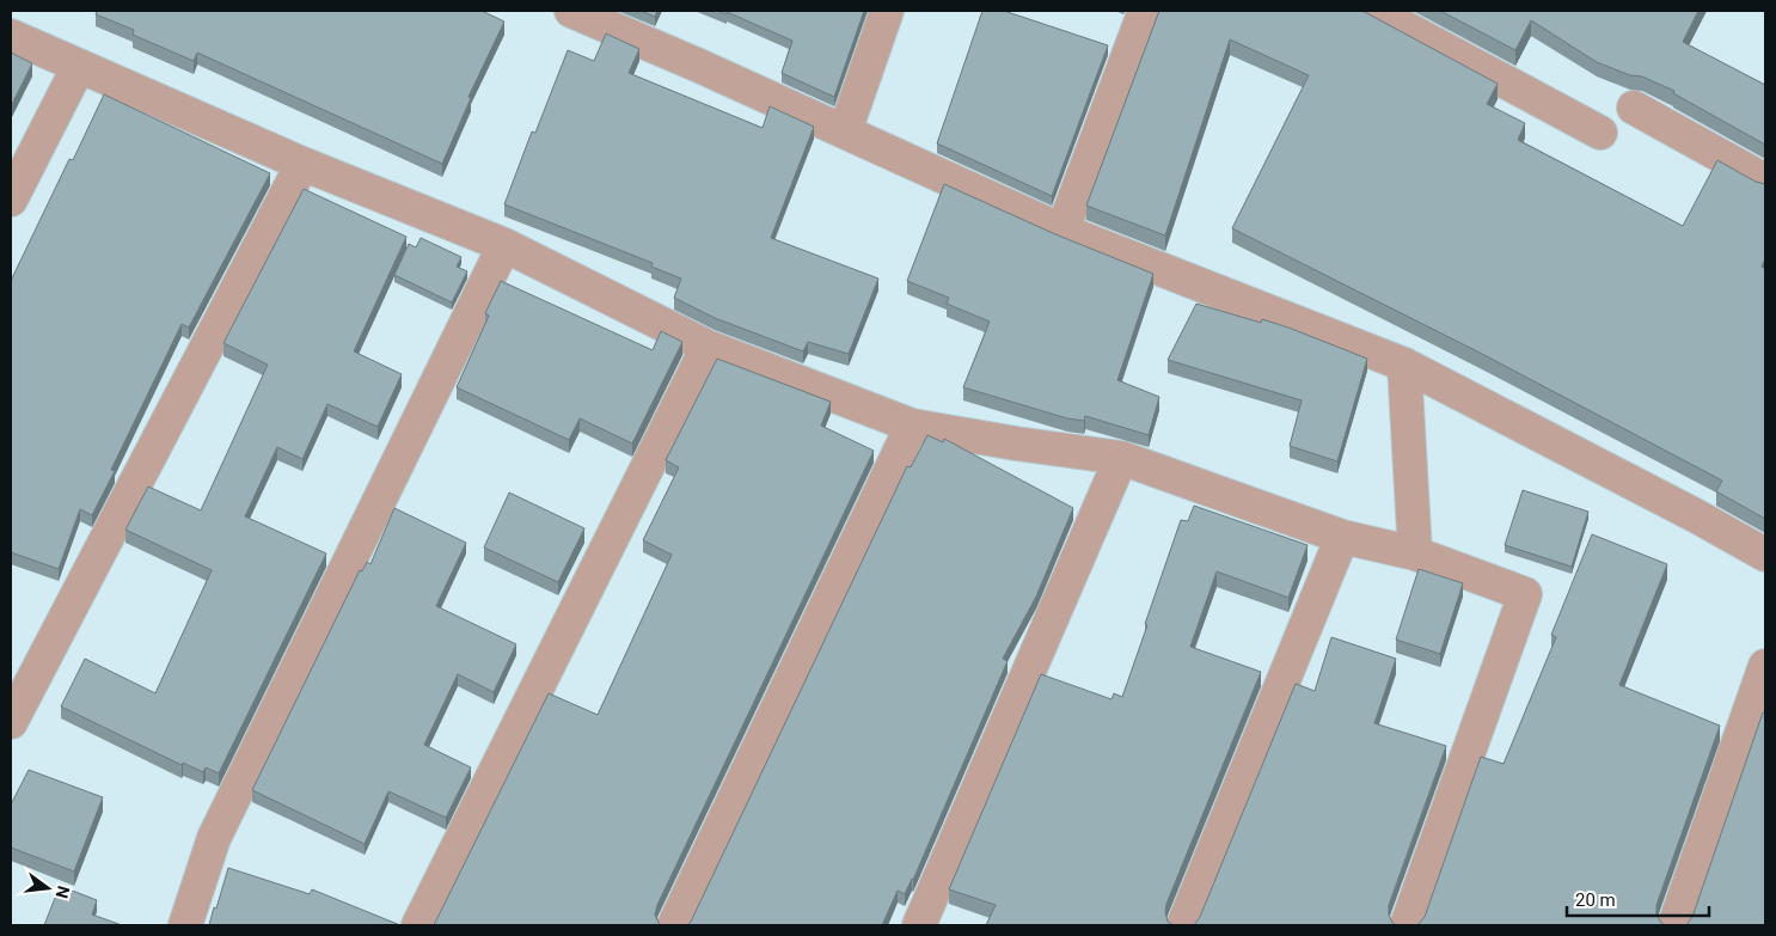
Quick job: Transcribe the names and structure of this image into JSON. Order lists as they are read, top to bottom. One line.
{"scale_bar":"20 m","north":"right"}
